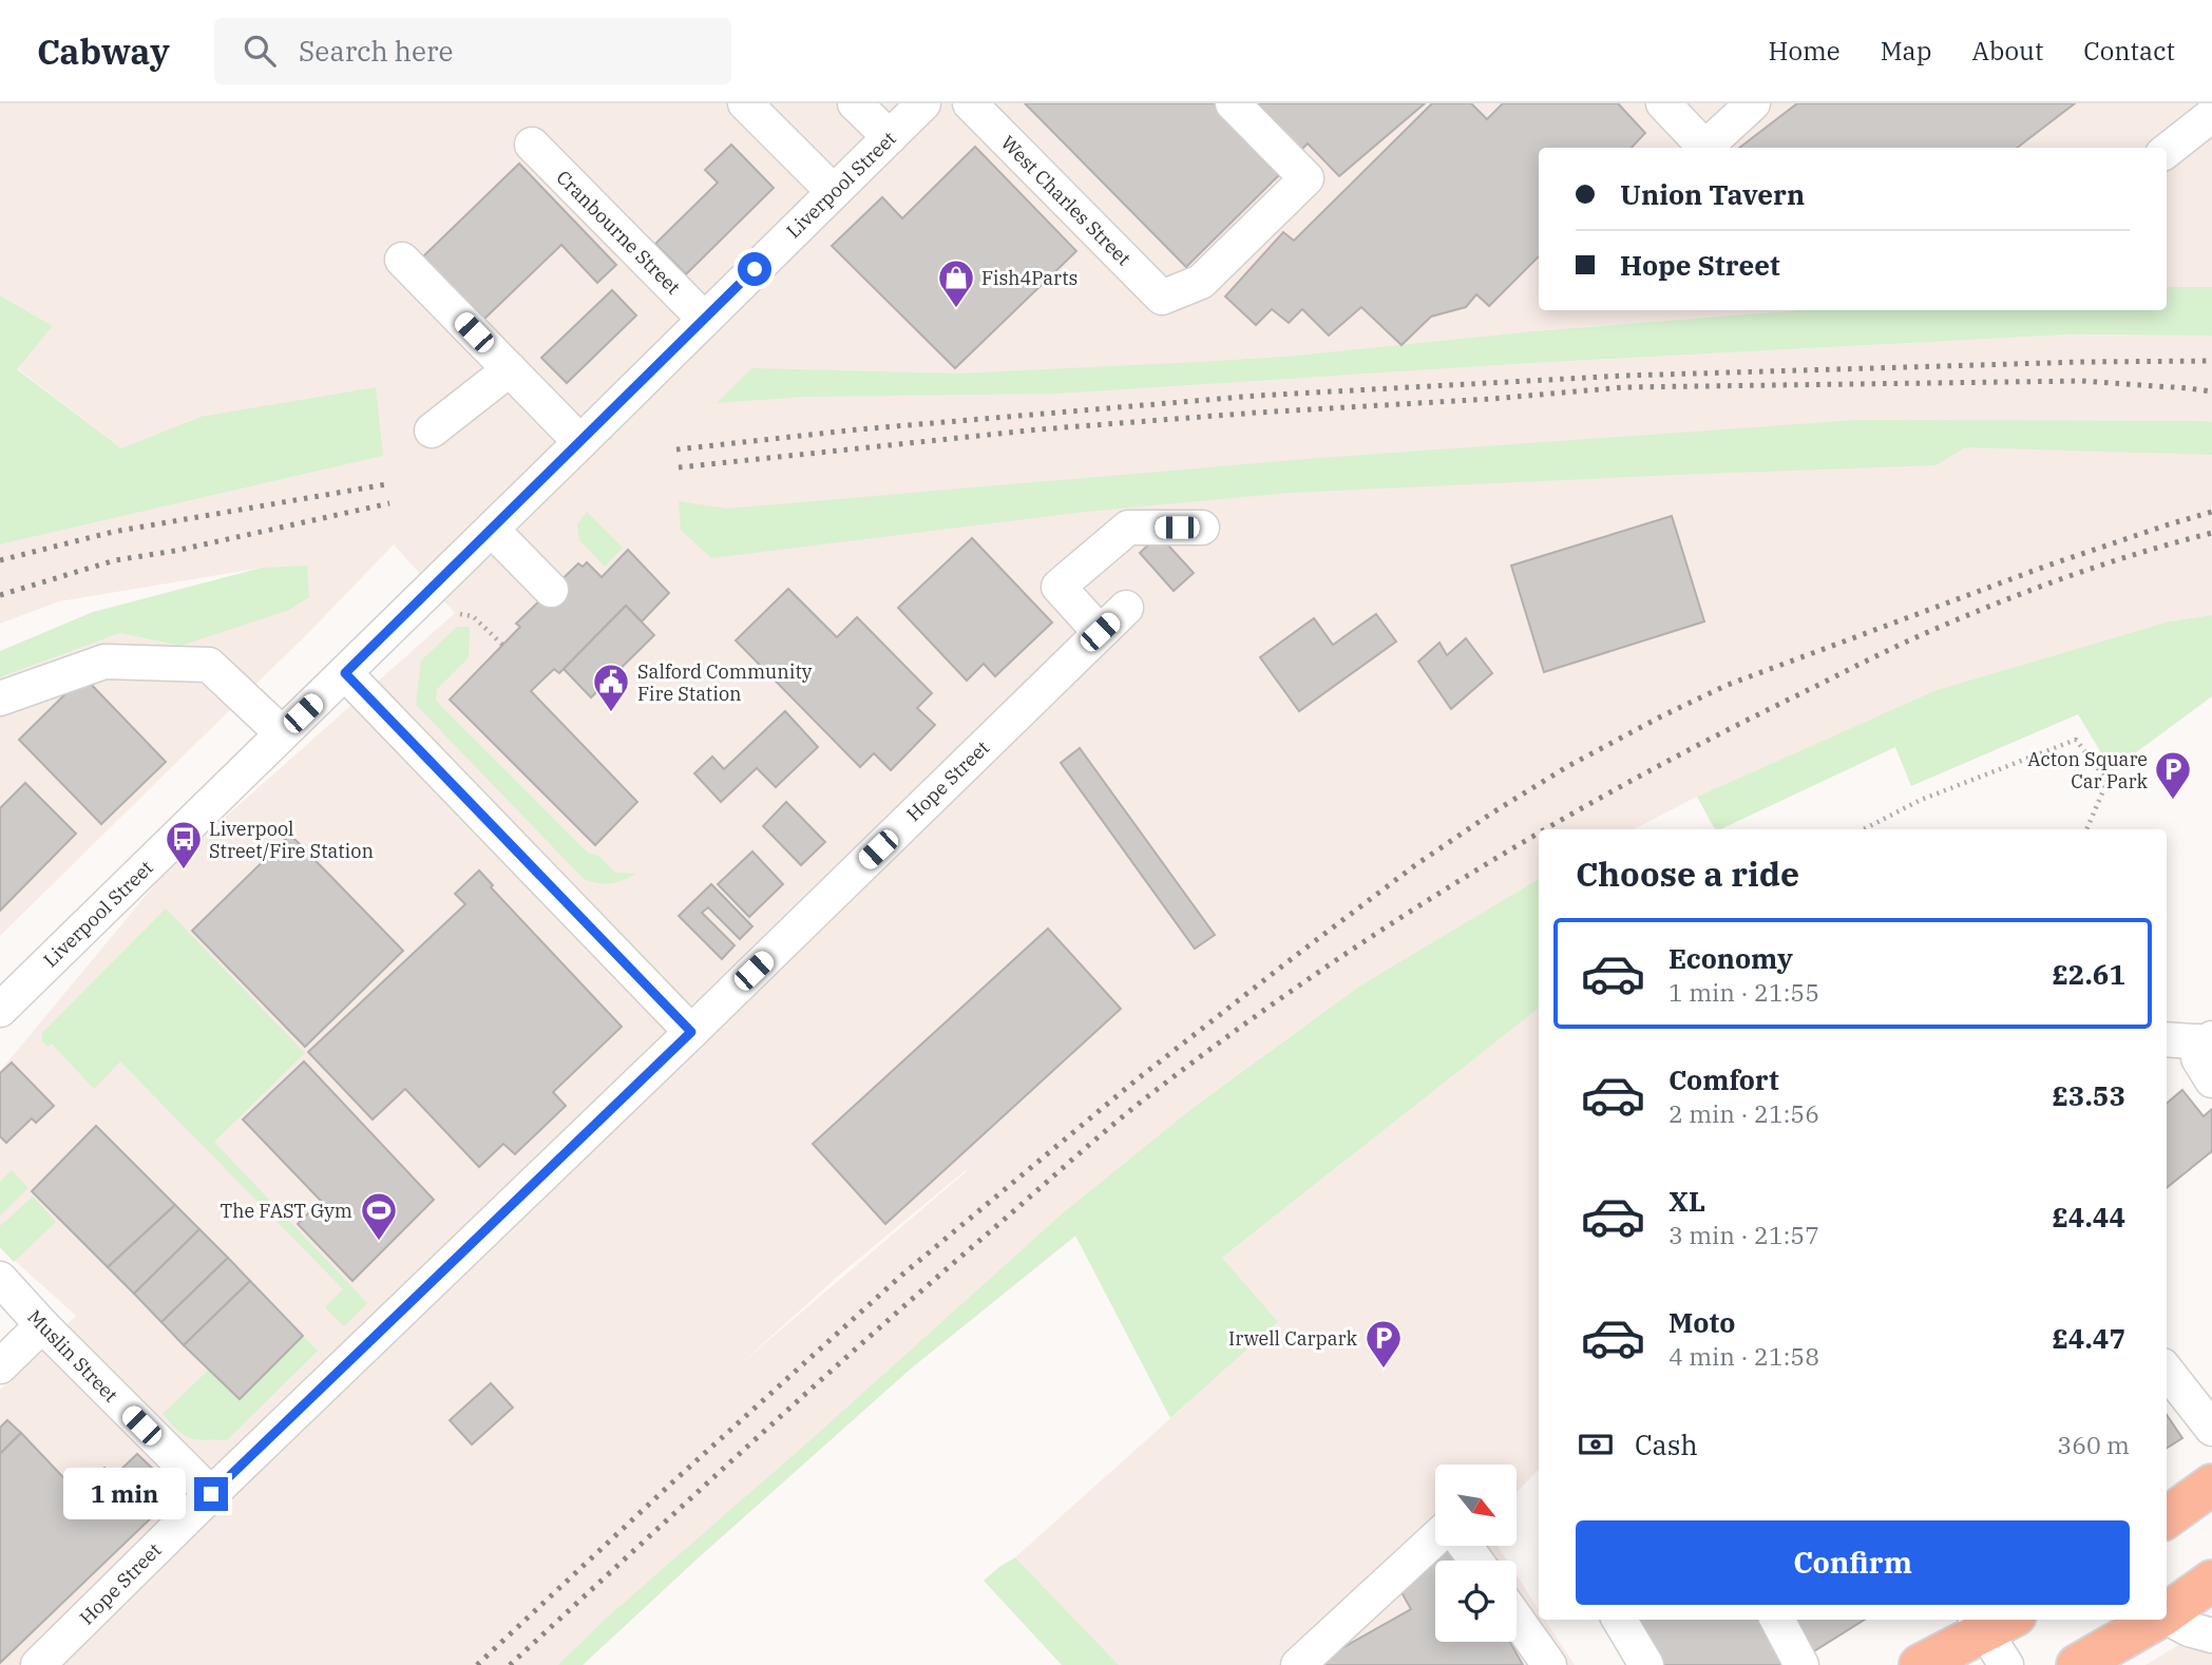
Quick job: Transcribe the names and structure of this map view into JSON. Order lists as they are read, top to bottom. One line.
{"streets":{"street":["Liverpool Street","West Charles Street","Cranbourne Street","Hope Street","Muslin Street"]},"crossings":[["Liverpool Street","Cranbourne Street"],["Hope Street","Muslin Street"]],"places":{"shop":["Fish4Parts"],"public building":["Salford Community Fire Station"],"parking":["Acton Square Car Park","Irwell Carpark"],"bus stop":["Liverpool Street/Fire Station"],"sports":["The FAST Gym"]},"north":"bottom right","page":{"header":"Cabway","search":"Search here","nav":["Home","Map","About","Contact"],"banner":["Union Tavern","Hope Street"],"heading":"Choose a ride","list":[{"name":"Economy","note":"1 min · 21:55","value":"£2.61"},{"name":"Comfort","note":"2 min · 21:56","value":"£3.53"},{"name":"XL","note":"3 min · 21:57","value":"£4.44"},{"name":"Moto","note":"4 min · 21:58","value":"£4.47"}],"pay":["Cash","360 m"],"bubble":"1 min","buttons":"Confirm"}}
